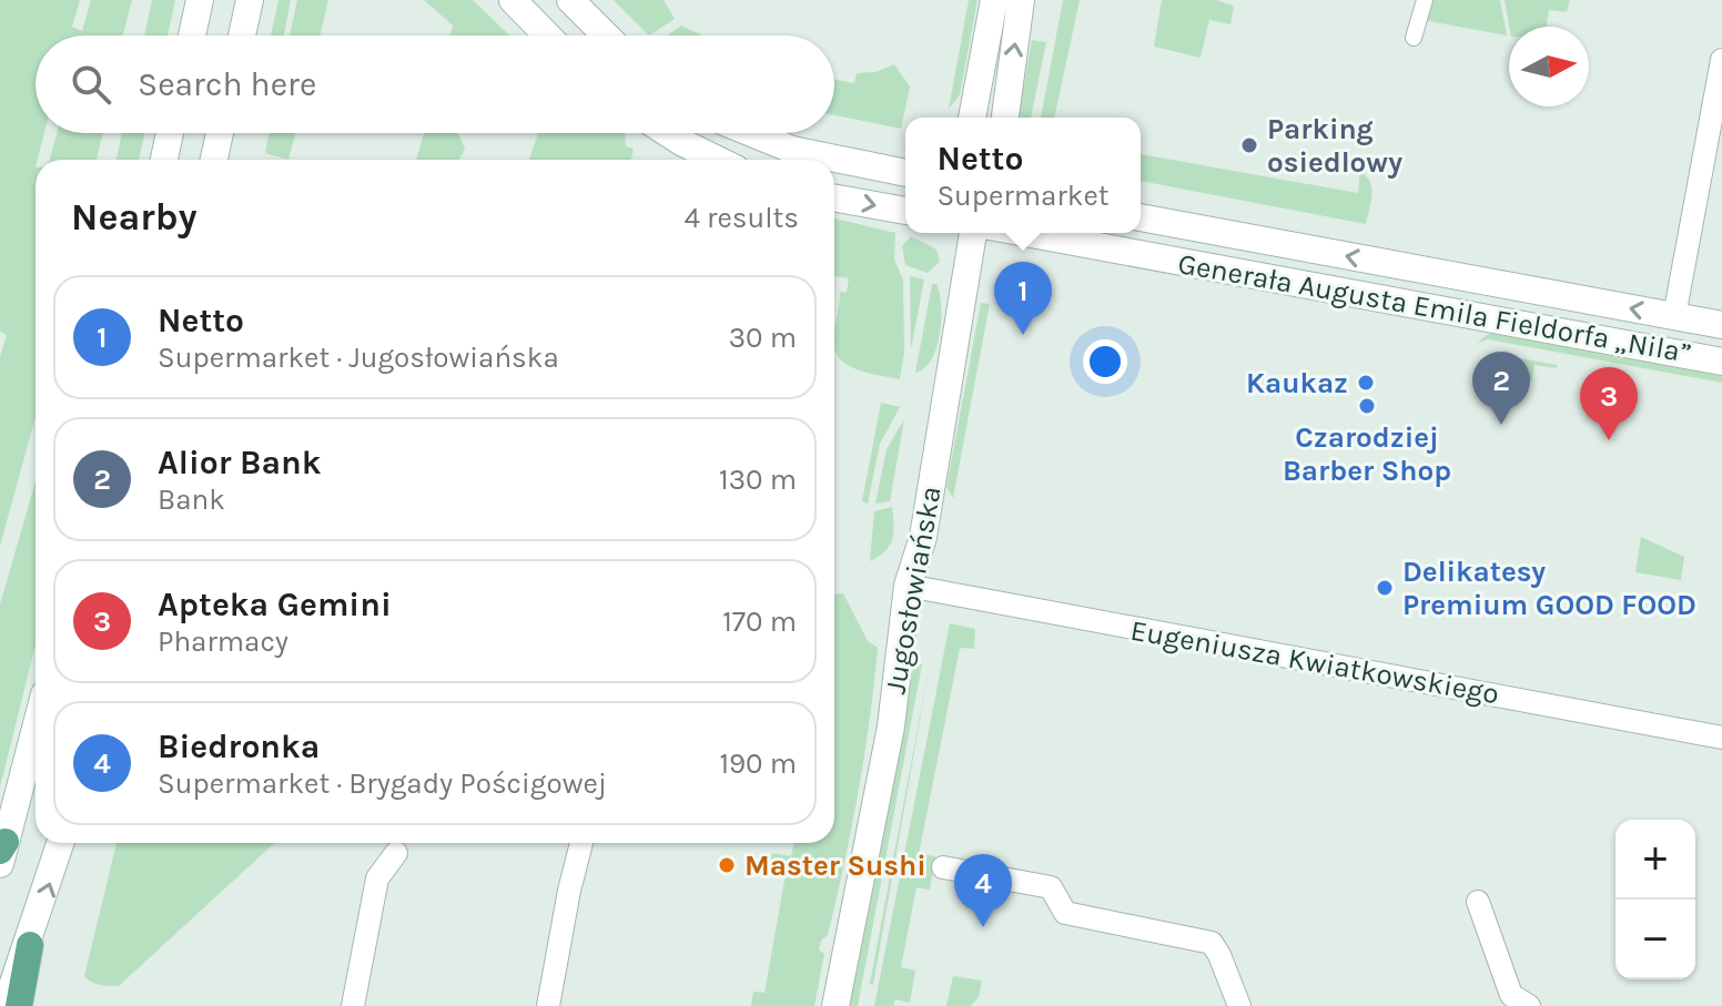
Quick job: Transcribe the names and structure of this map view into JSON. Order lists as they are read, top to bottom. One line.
{"streets":{"street":["Generała Augusta Emila Fieldorfa „Nila”","Jugosłowiańska","Eugeniusza Kwiatkowskiego"]},"crossings":[["Jugosłowiańska","Eugeniusza Kwiatkowskiego"]],"places":["Parking osiedlowy","Kaukaz","Czarodziej Barber Shop","Delikatesy Premium GOOD FOOD","Master Sushi"],"north":"right","page":{"search":"Search here","popup":["Netto","Supermarket"],"heading":["Nearby","4 results"],"pins":["1","2","3","4"],"list":[{"mark":"1","name":"Netto","note":"Supermarket · Jugosłowiańska","value":"30 m"},{"mark":"2","name":"Alior Bank","note":"Bank","value":"130 m"},{"mark":"3","name":"Apteka Gemini","note":"Pharmacy","value":"170 m"},{"mark":"4","name":"Biedronka","note":"Supermarket · Brygady Pościgowej","value":"190 m"}],"map_buttons":["+","−"]}}
